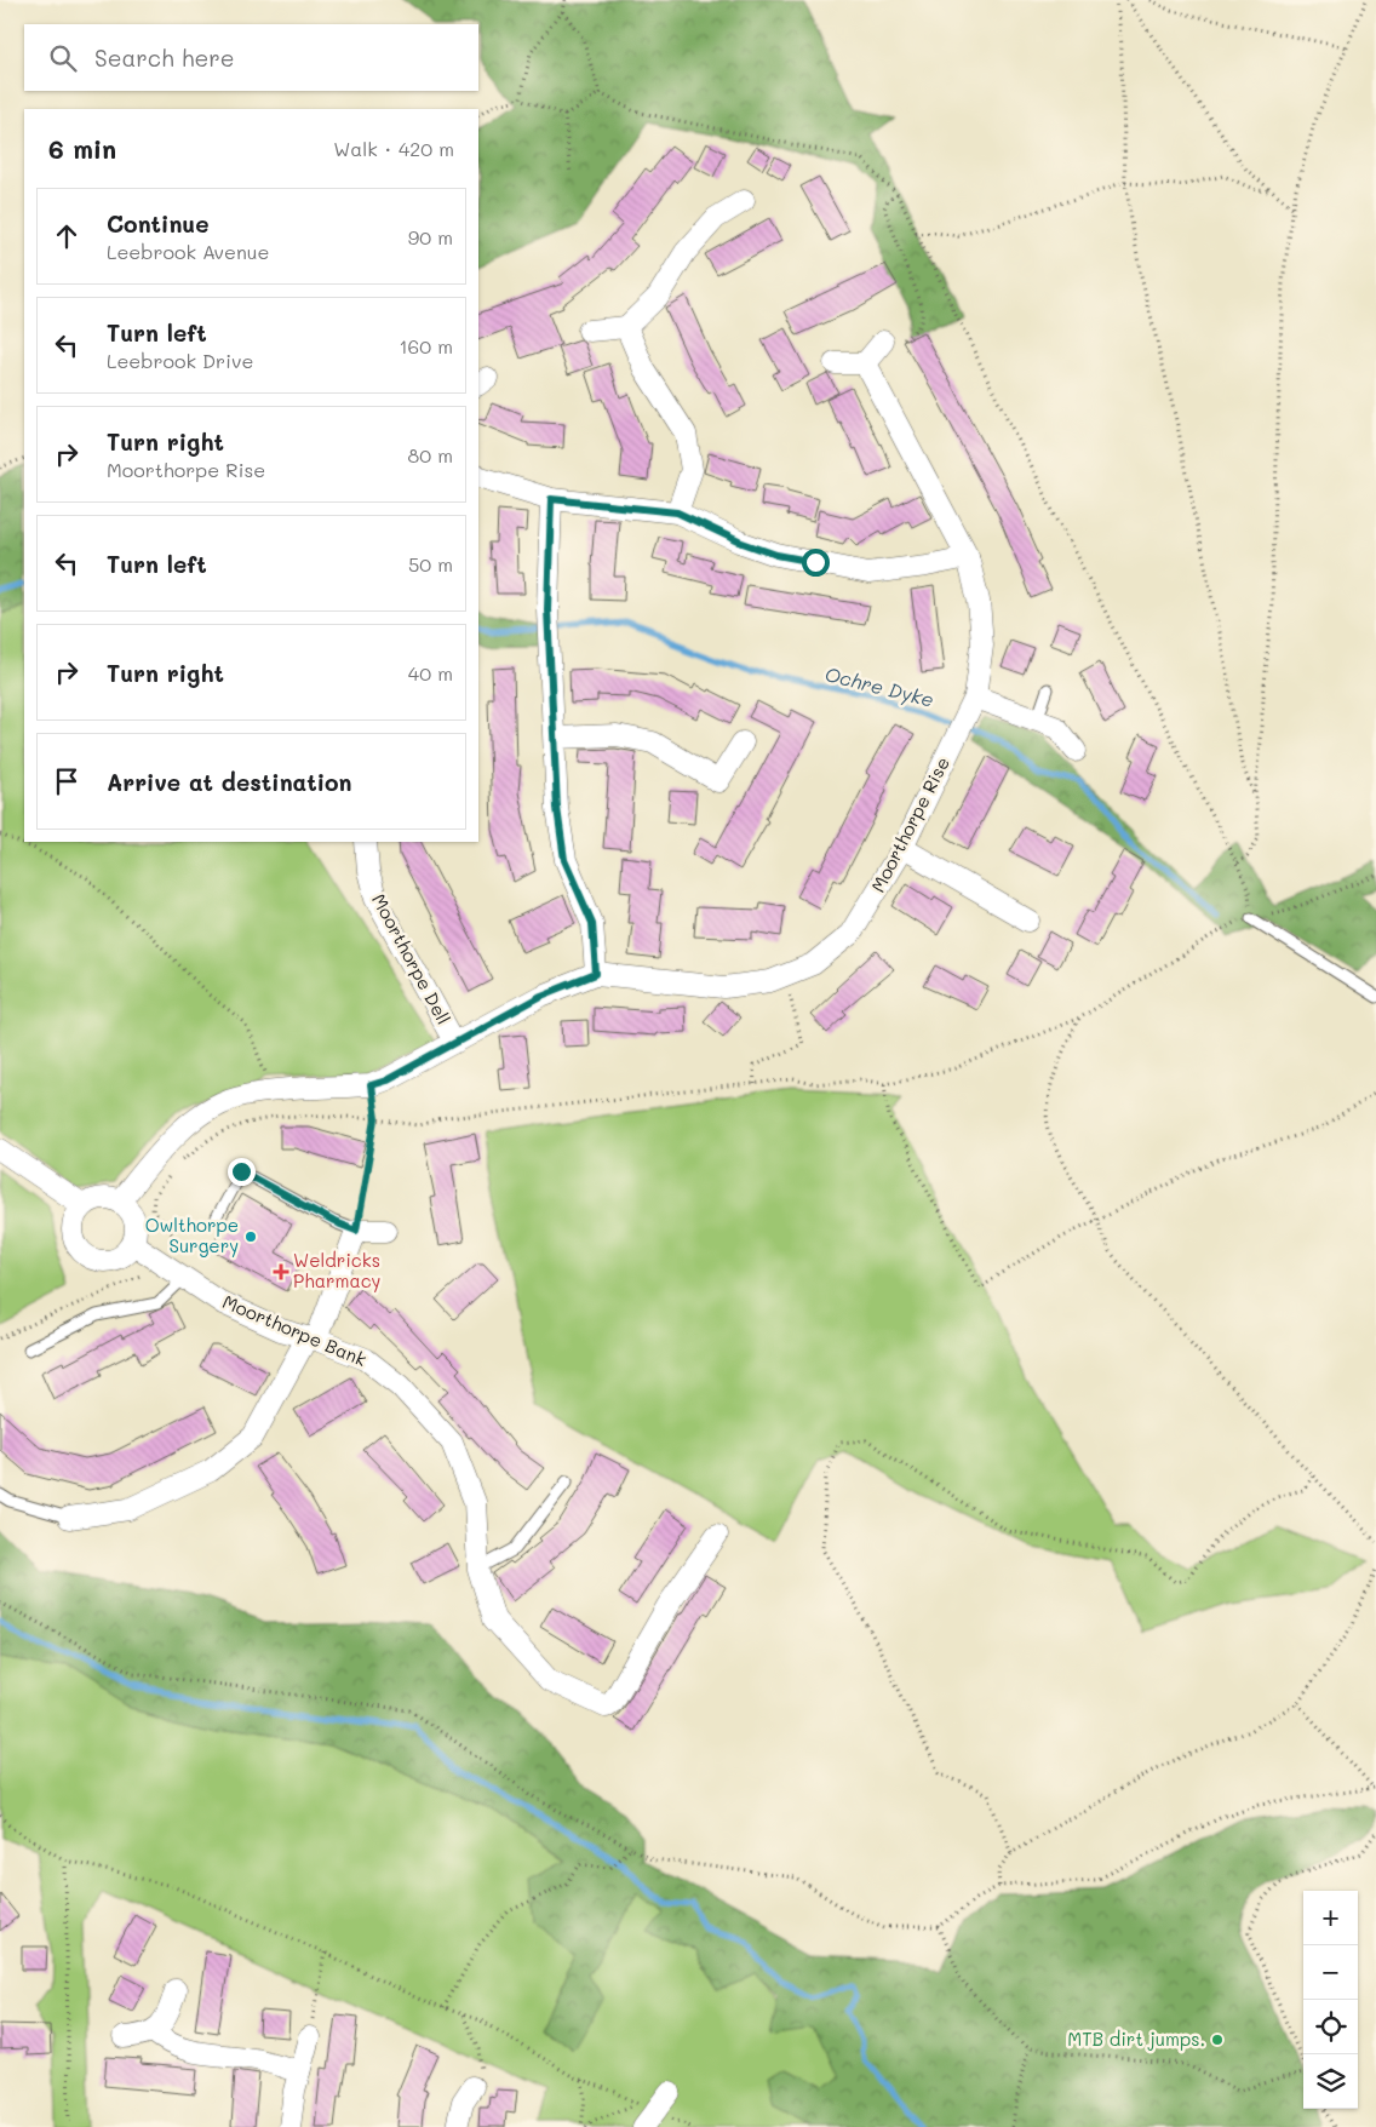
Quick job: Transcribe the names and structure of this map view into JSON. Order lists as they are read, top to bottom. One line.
{"streets":{"street":["Moorthorpe Rise","Moorthorpe Dell","Moorthorpe Bank"]},"crossings":[["Moorthorpe Rise","Moorthorpe Dell"],["Moorthorpe Rise","Moorthorpe Bank"]],"water":["Ochre Dyke"],"places":{"other":["Owlthorpe Surgery","MTB dirt jumps."],"health":["Weldricks Pharmacy"]},"page":{"search":"Search here","heading":["6 min","Walk · 420 m"],"list":[["Continue","Leebrook Avenue","90 m"],["Turn left","Leebrook Drive","160 m"],["Turn right","Moorthorpe Rise","80 m"],["Turn left","50 m"],["Turn right","40 m"],"Arrive at destination"],"map_buttons":["+","−"]}}
